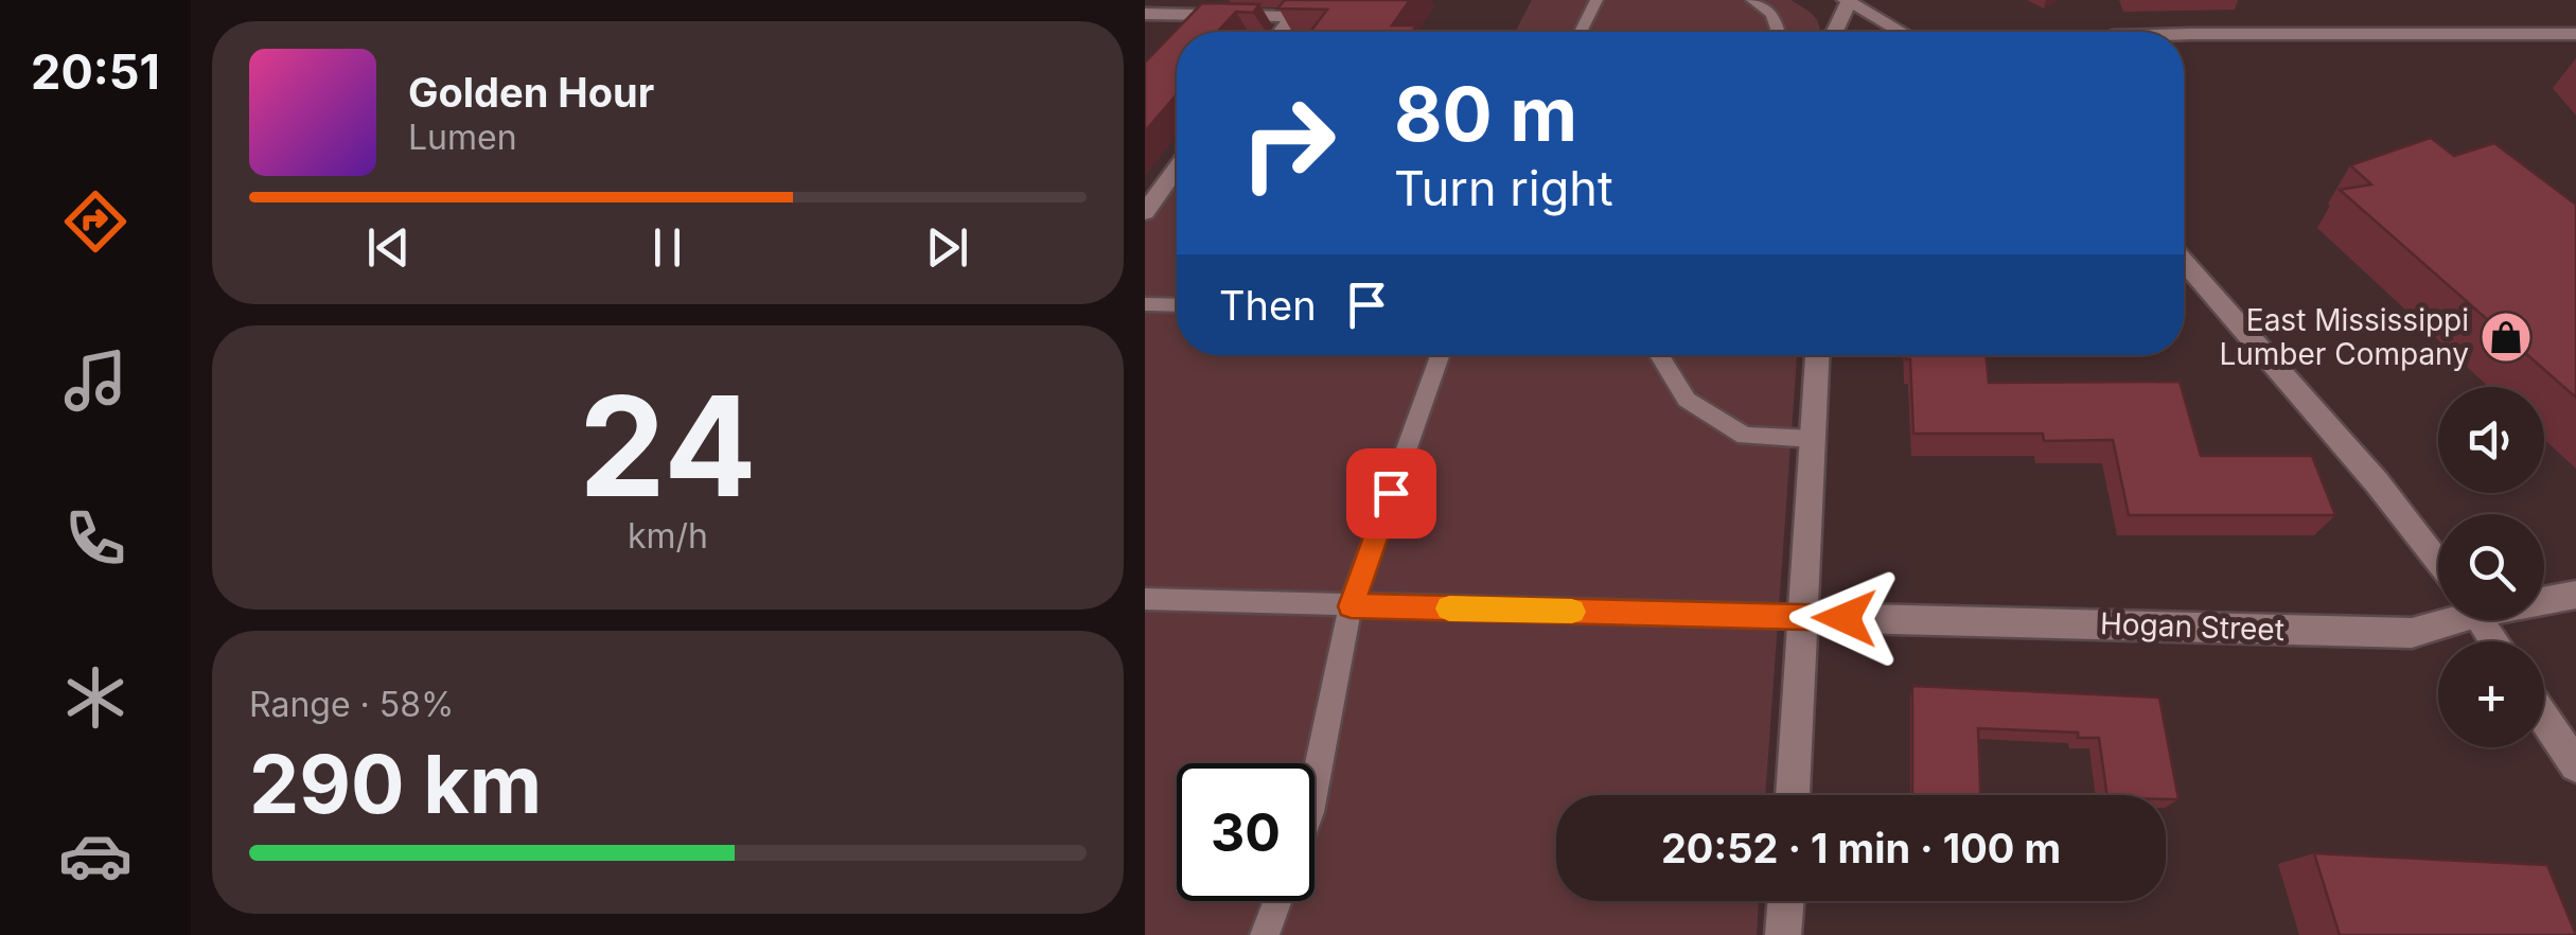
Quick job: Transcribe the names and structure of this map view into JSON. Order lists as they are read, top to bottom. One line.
{"streets":{"street":["Hogan Street"]},"places":{"shop":["East Mississippi Lumber Company"]},"page":{"tabs":"20:51","turn":["80 m","Turn right"],"song":["Golden Hour","Lumen"],"then":"Then","tile":[["24","km/h"],["Range · 58%","290 km"]],"map_buttons":"+","limit":"30","trip":"20:52 · 1 min · 100 m"}}
